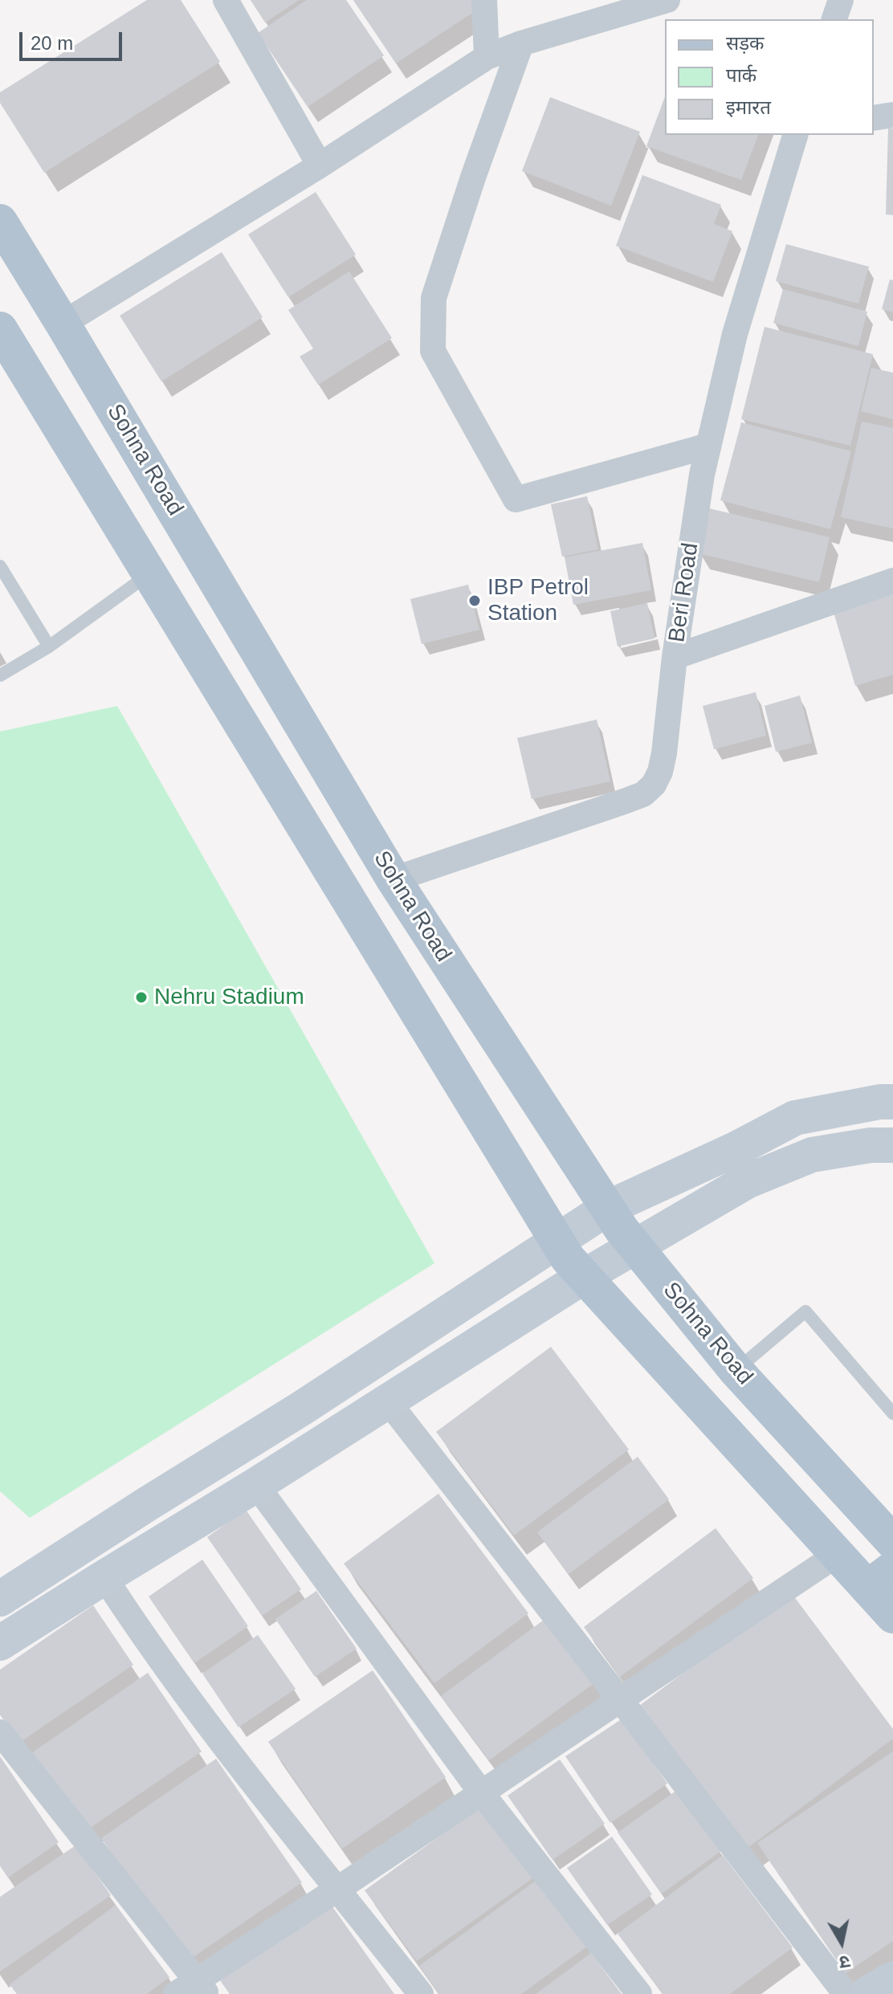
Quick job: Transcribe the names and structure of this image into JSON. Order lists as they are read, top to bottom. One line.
{"streets":{"main road":["Sohna Road"],"street":["Beri Road"]},"crossings":[["Sohna Road","Beri Road"]],"places":["IBP Petrol Station","Nehru Stadium"],"legend":["सड़क","पार्क","इमारत"],"scale_bar":"20 m","north":"bottom"}
